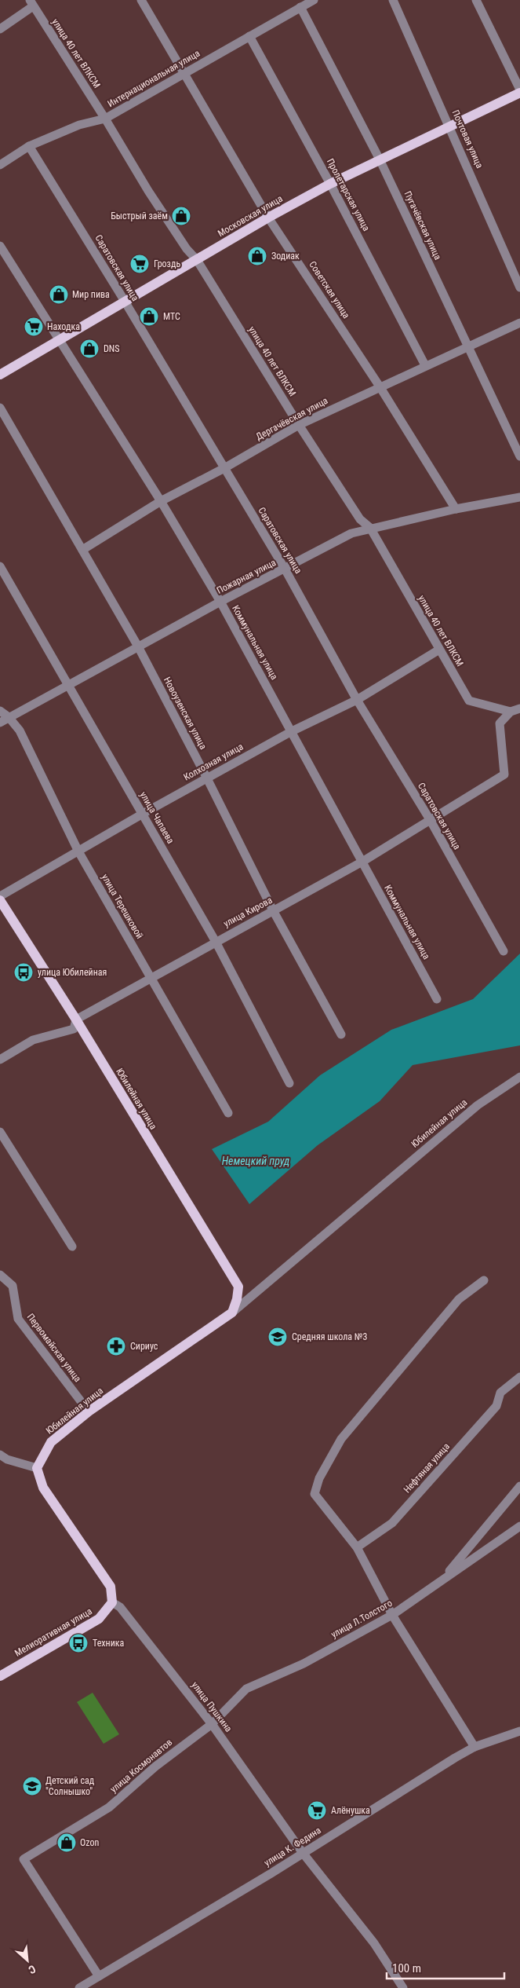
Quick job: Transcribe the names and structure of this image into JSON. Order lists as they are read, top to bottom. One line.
{"streets":{"main road":["Московская улица","Юбилейная улица","Мелиоративная улица"],"street":["улица 40 лет ВЛКСМ","Интернациональная улица","Почтовая улица","Пролетарская улица","Пугачёвская улица","Саратовская улица","Советская улица","Дергачёвская улица","Пожарная улица","Коммунальная улица","Новоузенская улица","Колхозная улица","улица Чапаева","улица Терешковой","улица Кирова","Первомайская улица","Нефтяная улица","улица Л.Толстого","улица Пушкина","улица Космонавтов","улица К. Федина"]},"crossings":[["улица 40 лет ВЛКСМ","Интернациональная улица"],["улица 40 лет ВЛКСМ","Московская улица"],["улица 40 лет ВЛКСМ","Дергачёвская улица"],["улица 40 лет ВЛКСМ","Пожарная улица"],["улица 40 лет ВЛКСМ","Колхозная улица"],["улица 40 лет ВЛКСМ","улица Кирова"],["Интернациональная улица","Пролетарская улица"],["Интернациональная улица","Пугачёвская улица"],["Интернациональная улица","Саратовская улица"],["Интернациональная улица","Советская улица"],["Почтовая улица","Московская улица"],["Пролетарская улица","Московская улица"],["Пролетарская улица","Дергачёвская улица"],["Московская улица","Пугачёвская улица"],["Московская улица","Саратовская улица"],["Московская улица","Советская улица"],["Московская улица","Коммунальная улица"],["Пугачёвская улица","Дергачёвская улица"],["Саратовская улица","Дергачёвская улица"],["Саратовская улица","Пожарная улица"],["Саратовская улица","Колхозная улица"],["Саратовская улица","улица Кирова"],["Советская улица","Дергачёвская улица"],["Советская улица","Пожарная улица"],["Дергачёвская улица","Коммунальная улица"],["Дергачёвская улица","Новоузенская улица"],["Пожарная улица","Коммунальная улица"],["Пожарная улица","Новоузенская улица"],["Пожарная улица","улица Чапаева"],["Пожарная улица","улица Терешковой"],["Коммунальная улица","Колхозная улица"],["Коммунальная улица","улица Кирова"],["Новоузенская улица","Колхозная улица"],["Новоузенская улица","улица Кирова"],["Колхозная улица","улица Чапаева"],["Колхозная улица","улица Терешковой"],["улица Чапаева","улица Кирова"],["улица Терешковой","улица Кирова"],["улица Кирова","Юбилейная улица"],["Юбилейная улица","Первомайская улица"],["улица Л.Толстого","улица Пушкина"],["улица Л.Толстого","улица Космонавтов"],["Мелиоративная улица","улица Пушкина"],["улица Пушкина","улица Космонавтов"],["улица Пушкина","улица К. Федина"],["улица Космонавтов","улица К. Федина"]],"water":["Немецкий пруд"],"places":{"shop":["Быстрый заём","Зодиак","Мир пива","МТС","DNS","Ozon"],"supermarket":["Гроздь","Находка","Алёнушка"],"bus stop":["улица Юбилейная","Техника"],"school or university":["Средняя школа №3","Детский сад \"Солнышко\""],"pharmacy":["Сириус"]},"scale_bar":"100 m","north":"bottom right"}
